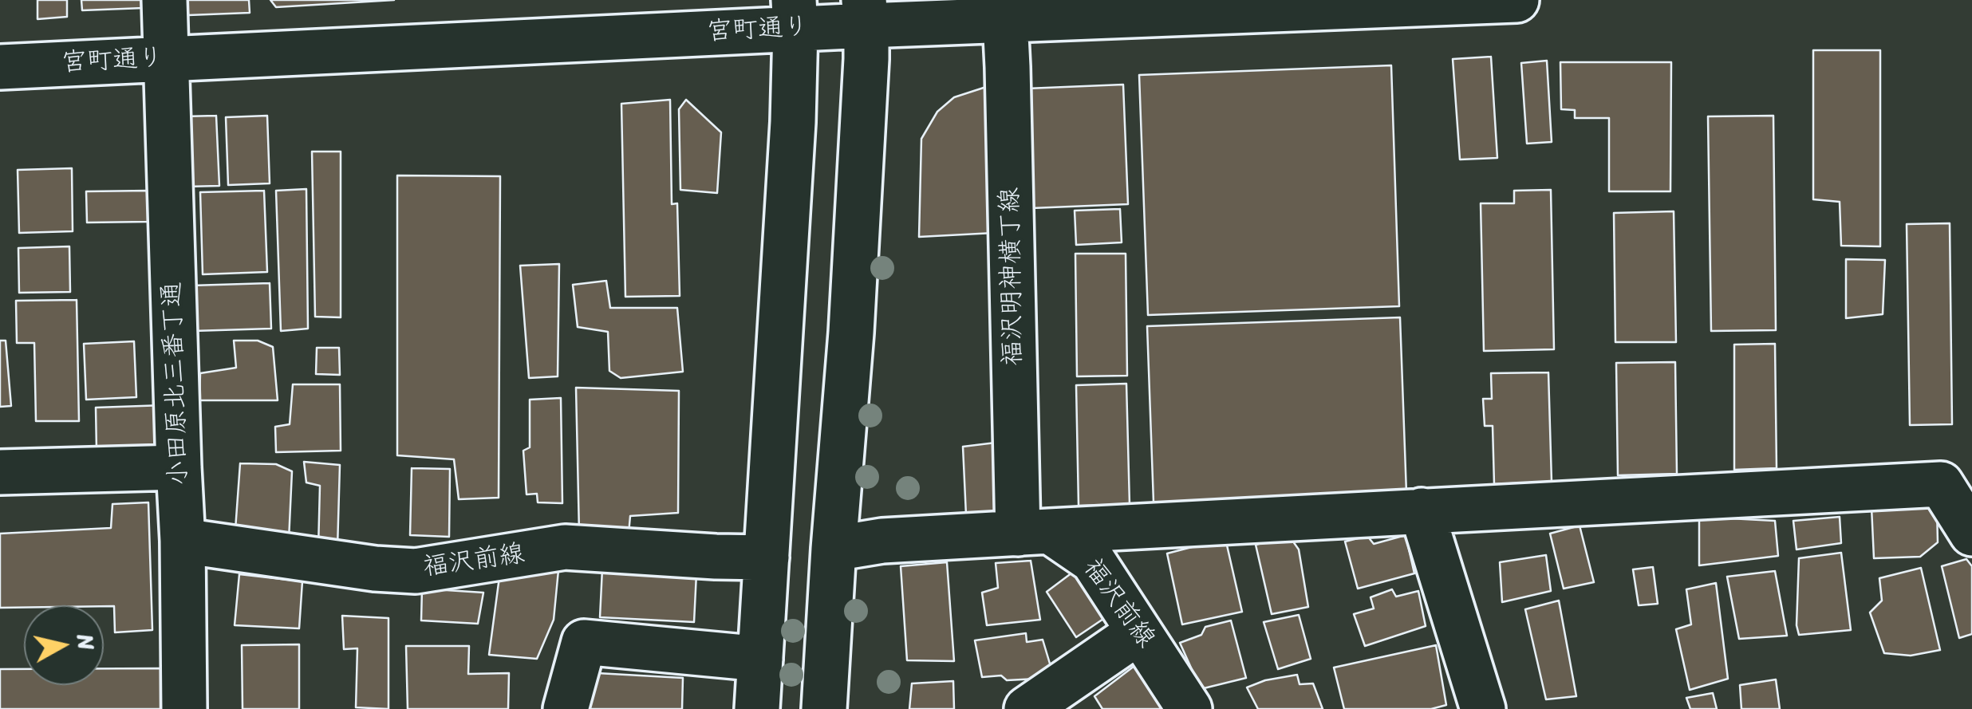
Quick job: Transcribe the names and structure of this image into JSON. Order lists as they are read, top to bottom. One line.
{"streets":{"street":["宮町通り","福沢明神横丁線","小田原北三番丁通","福沢前線"]},"crossings":[["宮町通り","福沢明神横丁線"],["宮町通り","小田原北三番丁通"],["福沢明神横丁線","福沢前線"],["小田原北三番丁通","福沢前線"]],"north":"right"}
